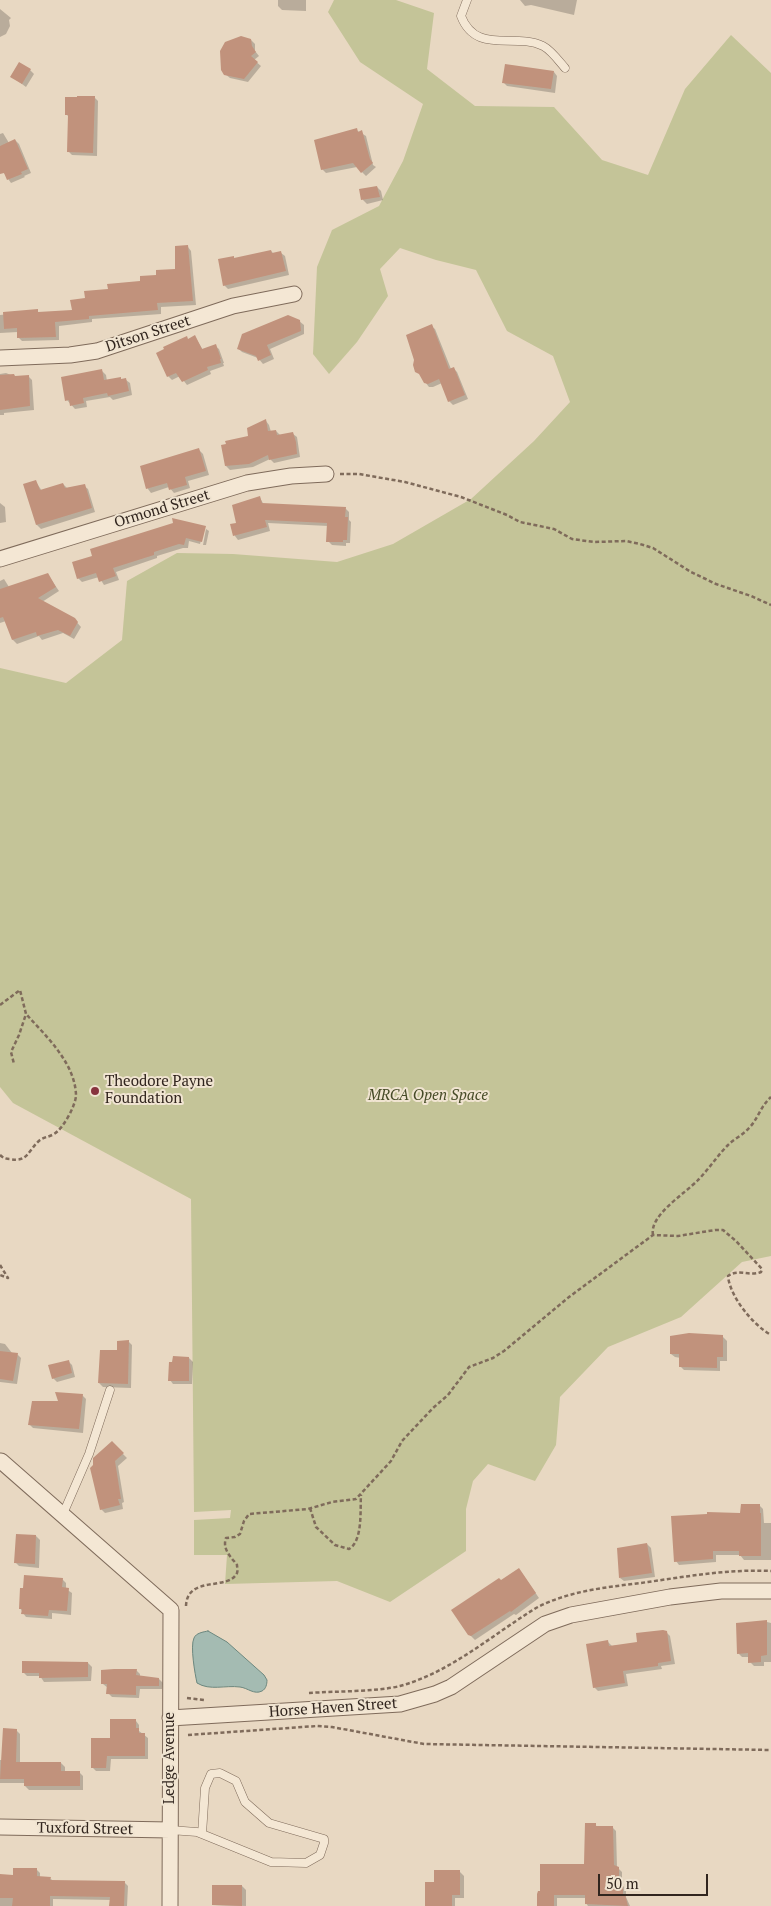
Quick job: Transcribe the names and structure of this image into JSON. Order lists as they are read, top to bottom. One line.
{"streets":{"street":["Ditson Street","Ormond Street","Horse Haven Street","Ledge Avenue","Tuxford Street"]},"crossings":[["Horse Haven Street","Ledge Avenue"],["Ledge Avenue","Tuxford Street"]],"parks":["MRCA Open Space"],"places":["Theodore Payne Foundation"],"scale_bar":"50 m"}
